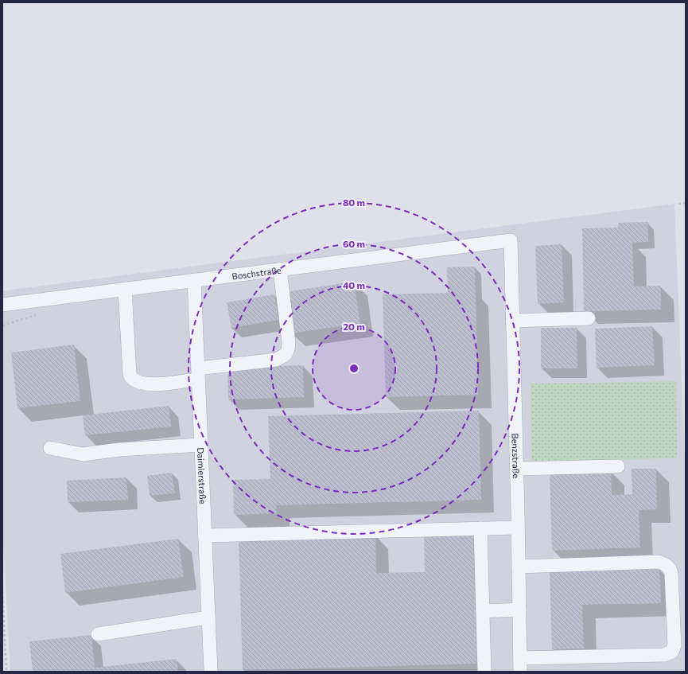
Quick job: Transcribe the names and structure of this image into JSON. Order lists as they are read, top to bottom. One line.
{"streets":{"street":["Boschstraße","Benzstraße","Daimlerstraße"]},"crossings":[["Boschstraße","Benzstraße"],["Boschstraße","Daimlerstraße"]],"rings":["80 m","60 m","40 m","20 m"]}
